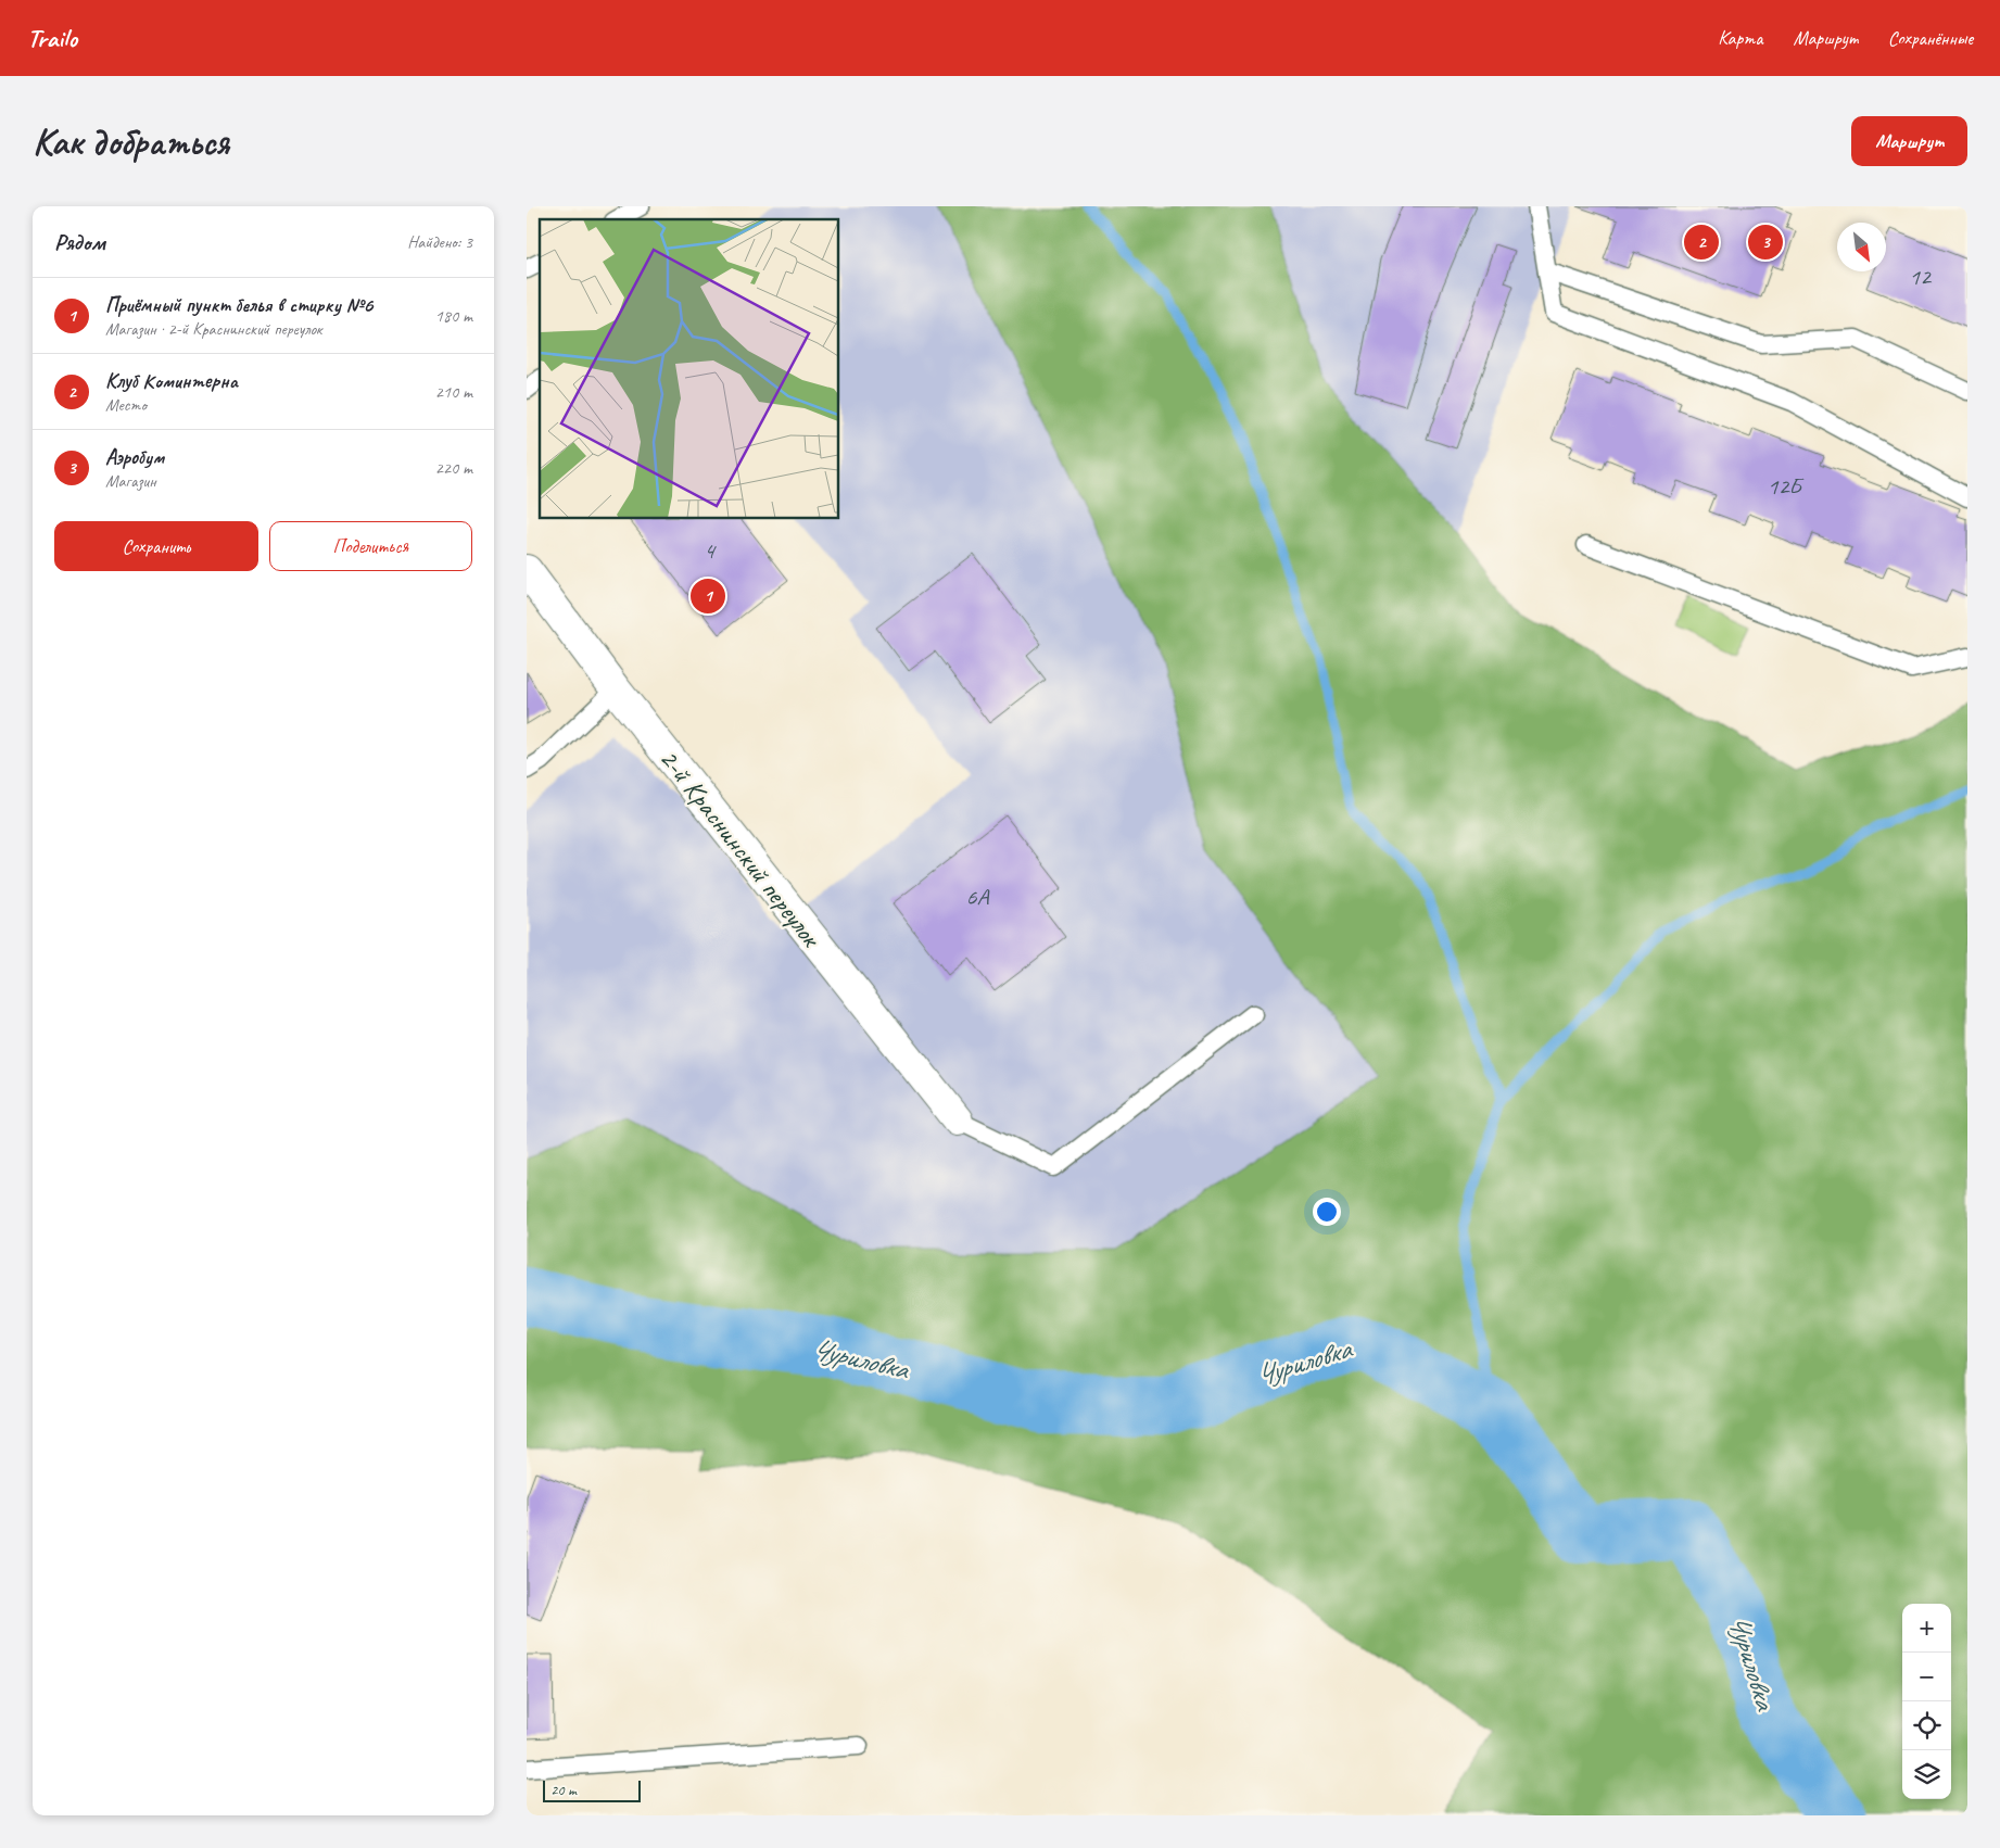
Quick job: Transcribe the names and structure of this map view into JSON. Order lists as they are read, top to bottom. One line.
{"streets":{"street":["2-й Краснинский переулок"]},"water":["Чуриловка"],"house_numbers":["12","12Б","4","6А"],"scale_bar":"20 m","north":"bottom right","page":{"header":"Trailo","nav":["Карта","Маршрут","Сохранённые"],"buttons":["Маршрут",["Сохранить","Поделиться"]],"title":"Как добраться","heading":["Рядом","Найдено: 3"],"pins":["2","3","1"],"list":[{"mark":"1","name":"Приёмный пункт белья в стирку №6","note":"Магазин · 2-й Краснинский переулок","value":"180 m"},{"mark":"2","name":"Клуб Коминтерна","note":"Место","value":"210 m"},{"mark":"3","name":"Аэробум","note":"Магазин","value":"220 m"}],"map_buttons":["+","−"],"scale":"20 m"}}
